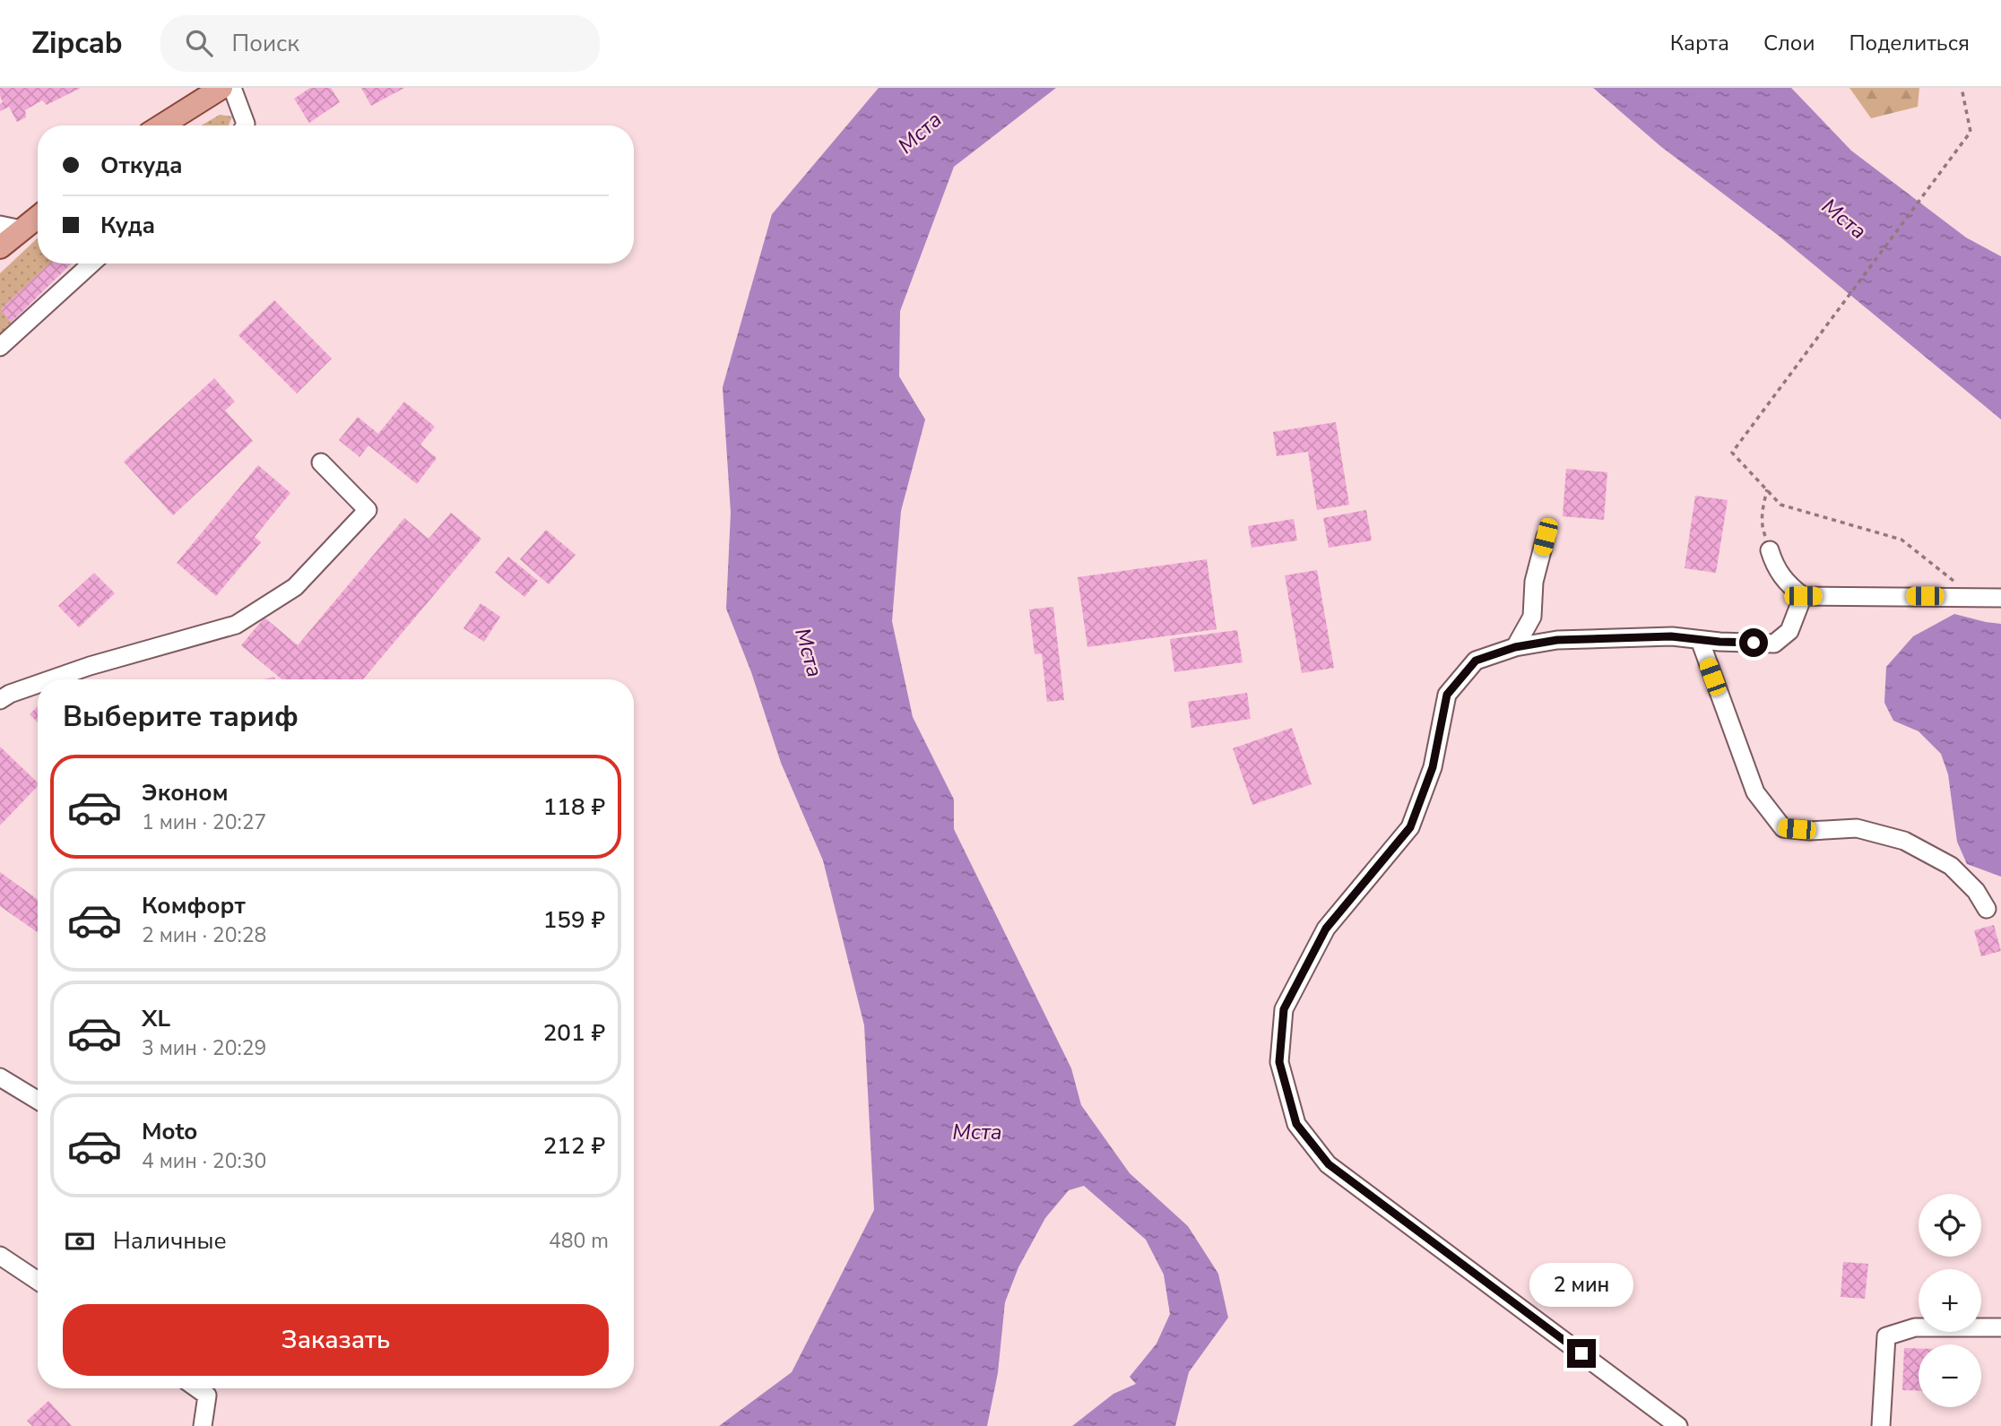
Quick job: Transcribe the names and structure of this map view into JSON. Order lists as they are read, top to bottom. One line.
{"water":["Мста"],"page":{"header":"Zipcab","search":"Поиск","nav":["Карта","Слои","Поделиться"],"banner":["Откуда","Куда"],"heading":"Выберите тариф","list":[{"name":"Эконом","note":"1 мин · 20:27","value":"118 ₽"},{"name":"Комфорт","note":"2 мин · 20:28","value":"159 ₽"},{"name":"XL","note":"3 мин · 20:29","value":"201 ₽"},{"name":"Moto","note":"4 мин · 20:30","value":"212 ₽"}],"map_buttons":["+","−"],"pay":["Наличные","480 m"],"bubble":"2 мин","buttons":"Заказать"}}
